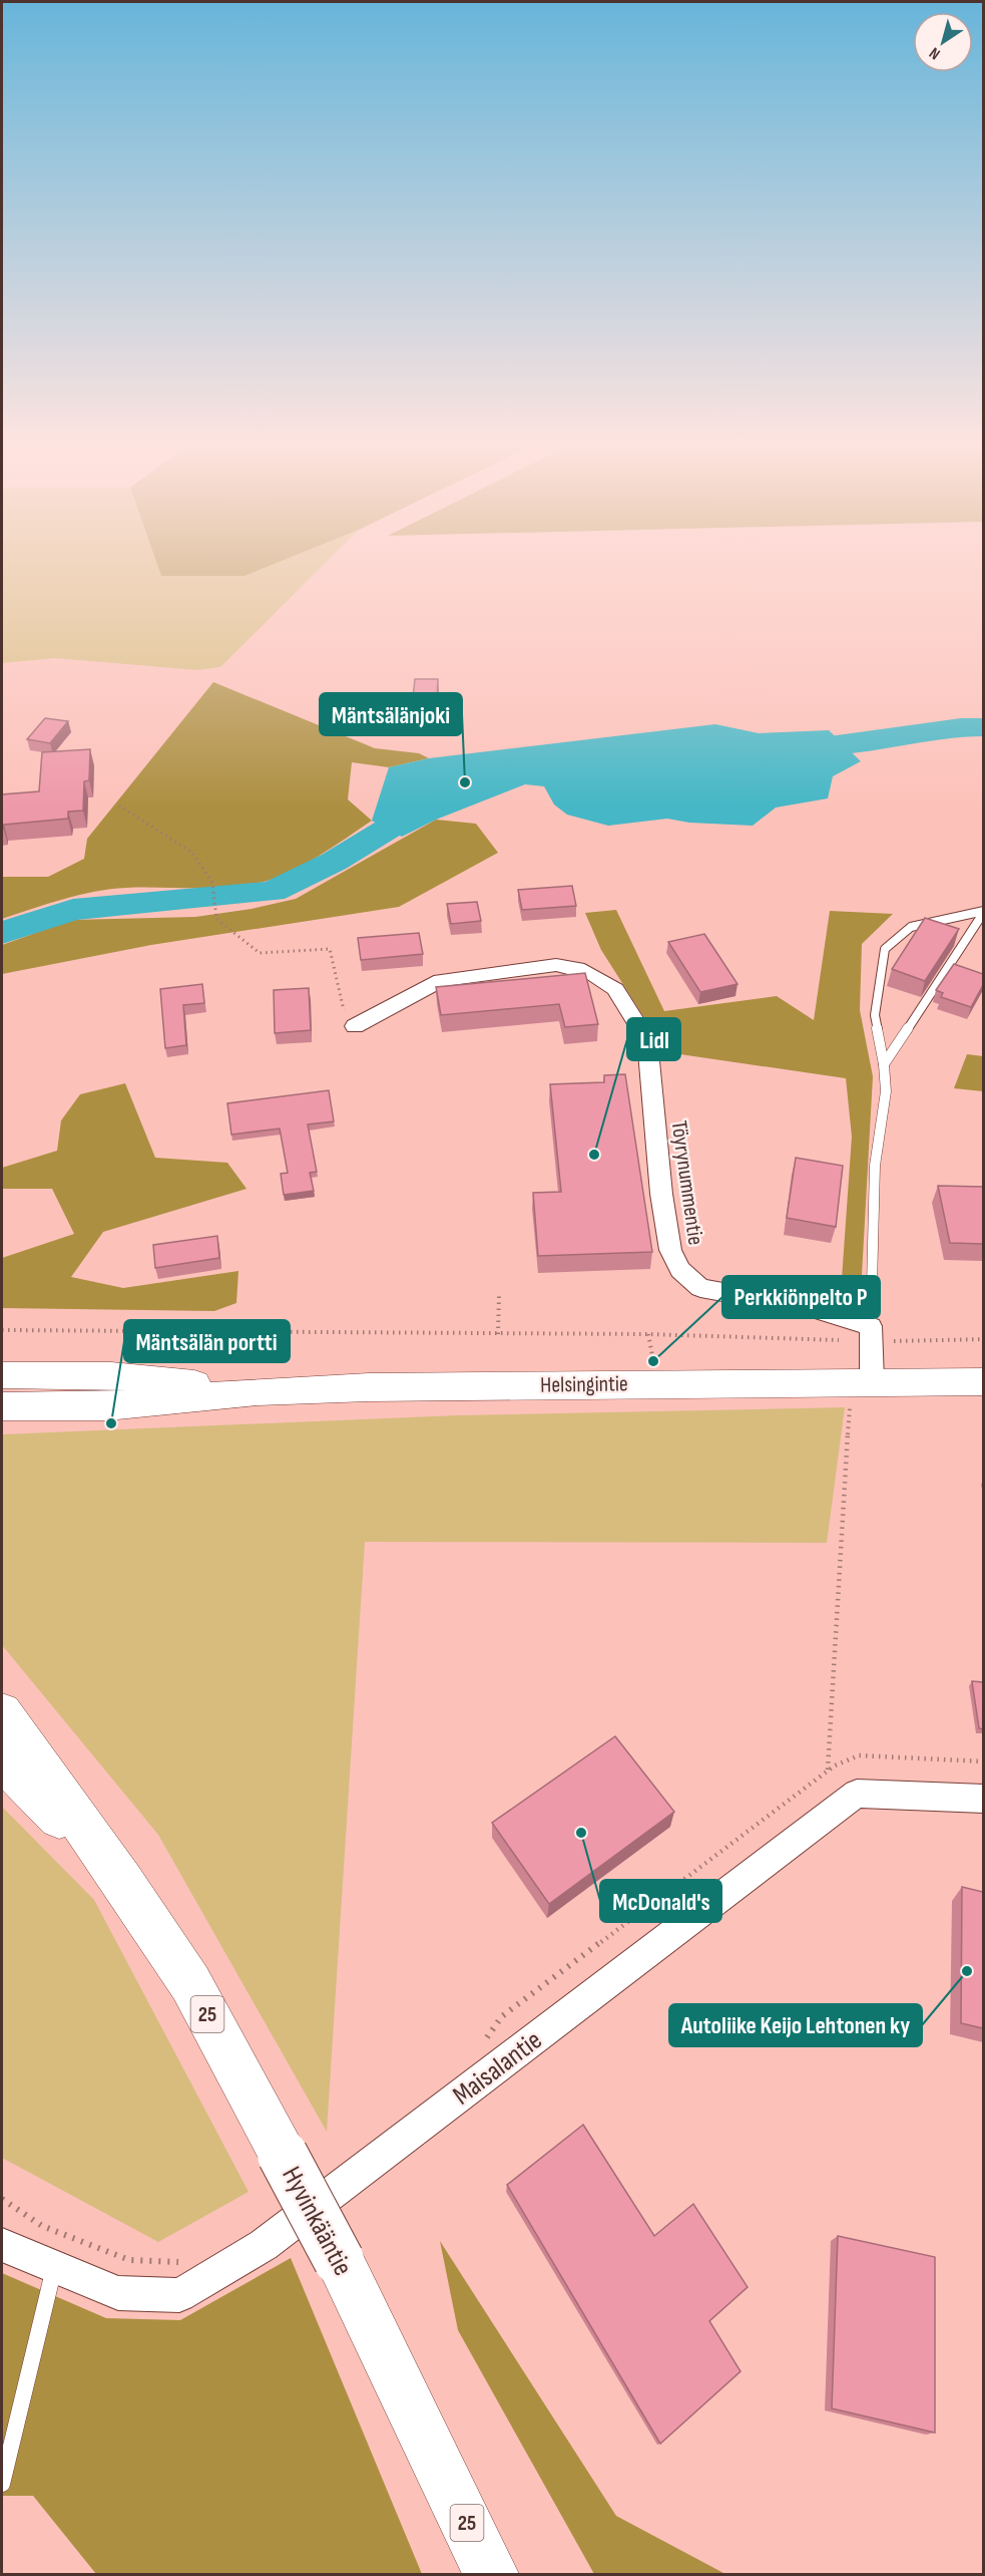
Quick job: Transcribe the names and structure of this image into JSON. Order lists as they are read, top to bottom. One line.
{"streets":{"highway":["25","Hyvinkääntie"],"main road":["Helsingintie"],"street":["Töyrynummentie","Maisalantie"]},"places":["Mäntsälänjoki","Lidl","Perkkiönpelto P","Mäntsälän portti","McDonald's","Autoliike Keijo Lehtonen ky"],"north":"bottom left"}
